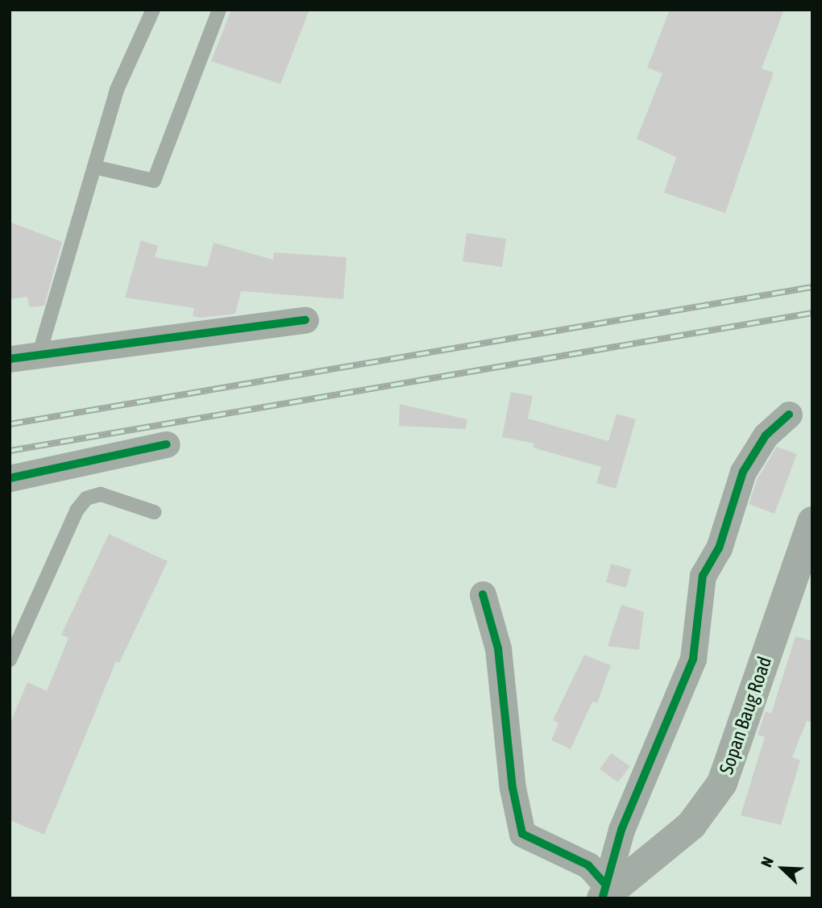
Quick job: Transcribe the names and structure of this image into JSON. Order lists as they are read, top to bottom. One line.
{"streets":{"street":["Sopan Baug Road"]},"north":"top left"}
